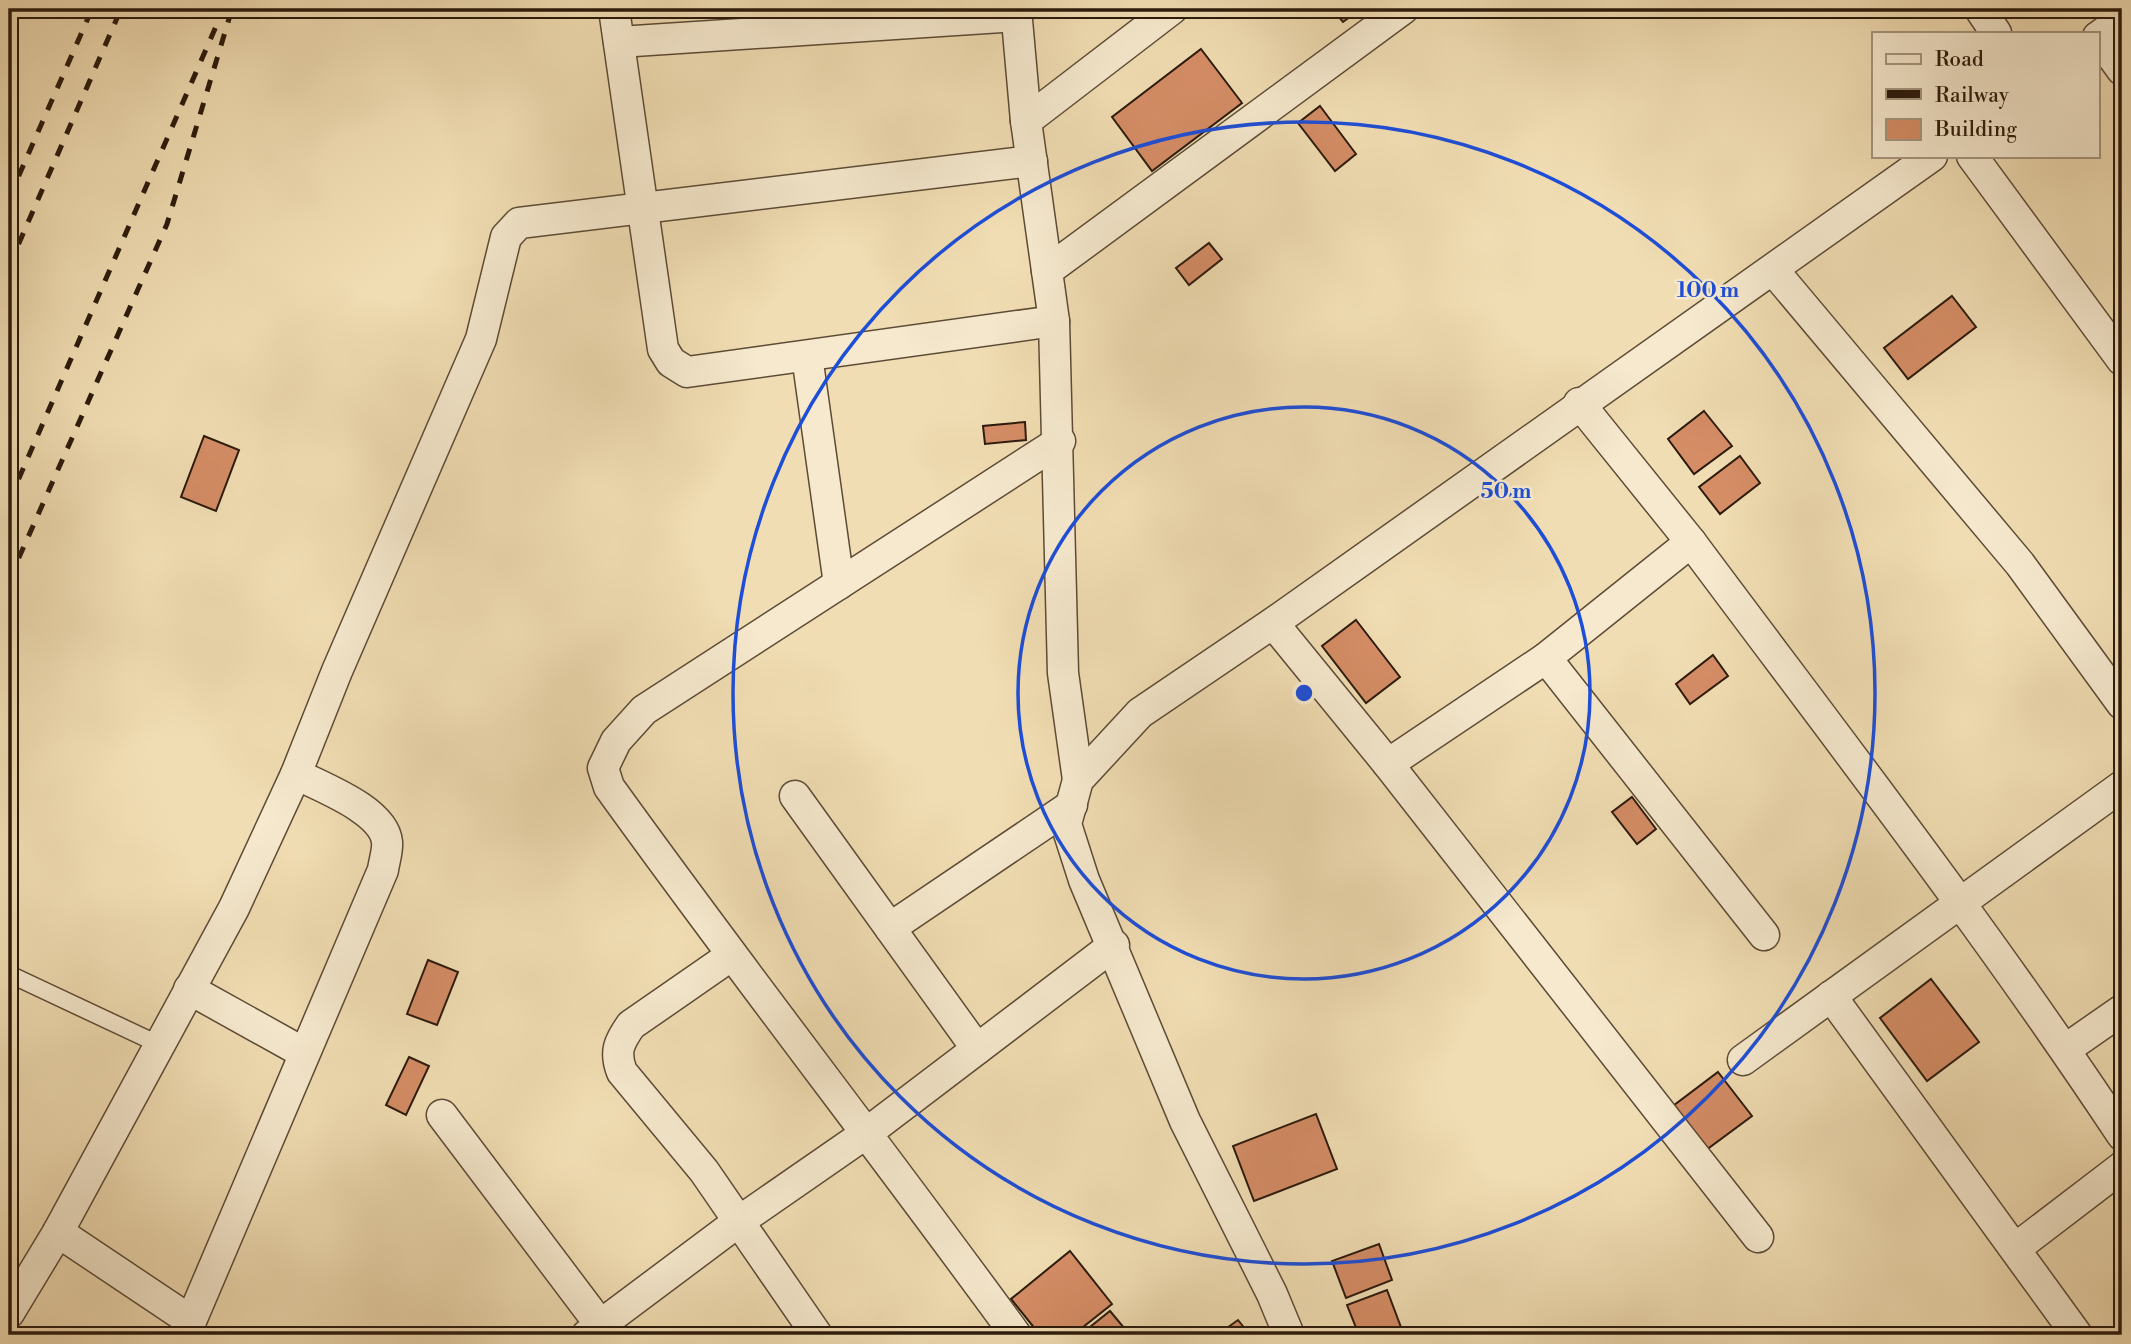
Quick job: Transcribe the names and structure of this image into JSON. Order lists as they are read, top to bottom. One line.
{"legend":["Road","Railway","Building"],"rings":["100 m","50 m"]}
